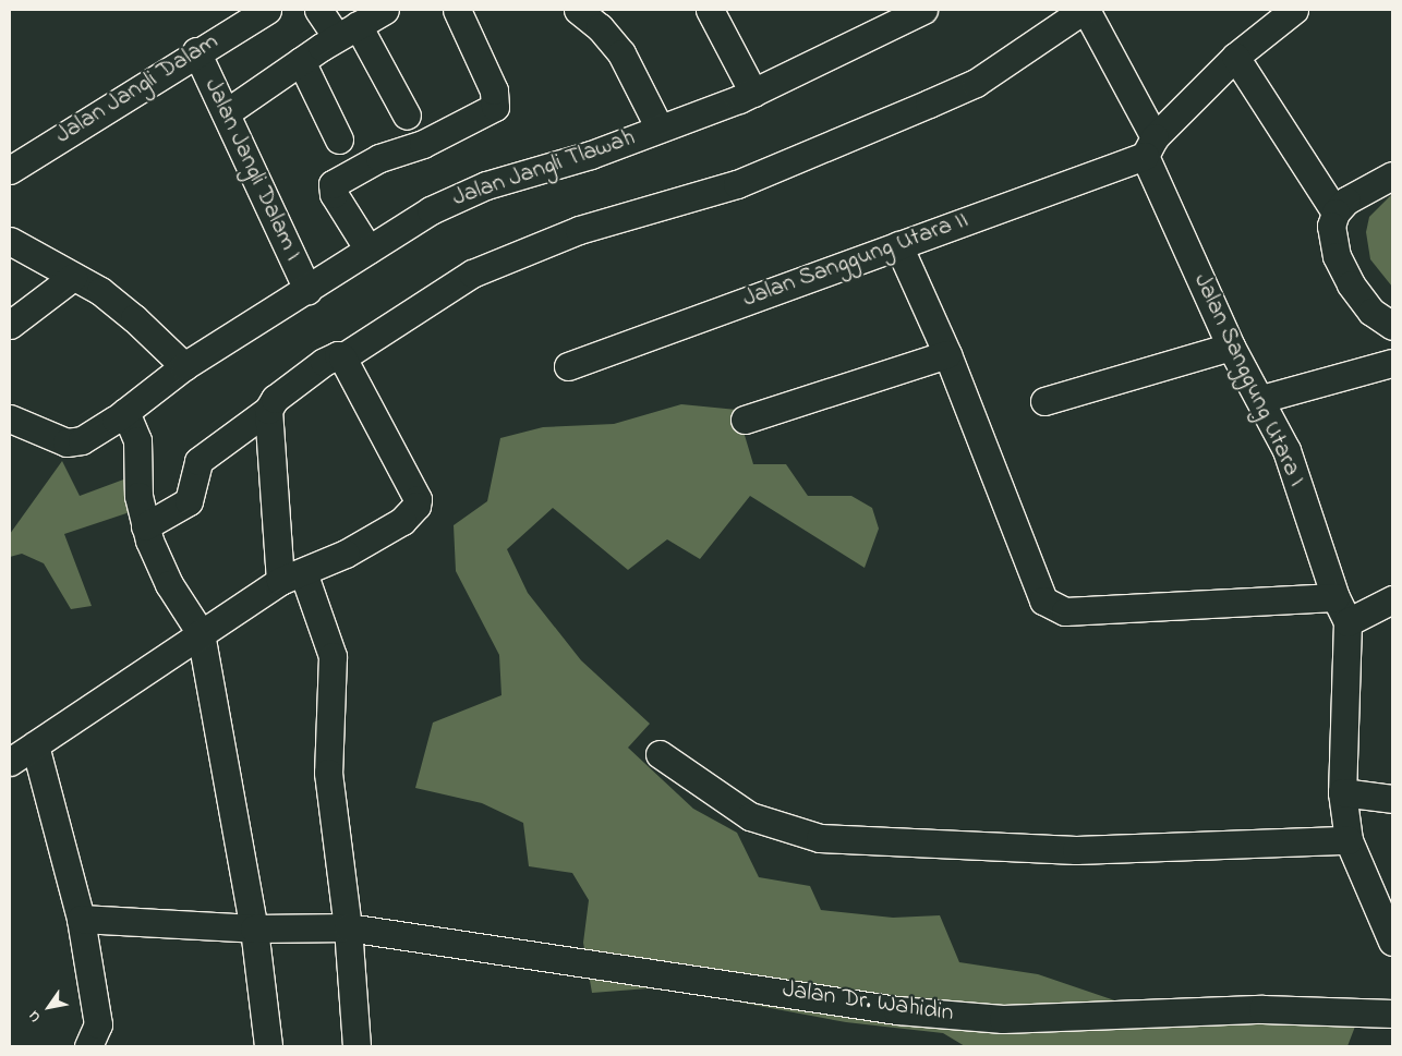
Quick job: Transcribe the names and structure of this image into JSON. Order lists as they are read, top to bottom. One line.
{"streets":{"street":["Jalan Jangli Dalam","Jalan Jangli Tlawah","Jalan Jangli Dalam I","Jalan Sanggung Utara II","Jalan Sanggung Utara I","Jalan Dr. Wahidin"]},"crossings":[["Jalan Jangli Dalam","Jalan Jangli Dalam I"],["Jalan Jangli Tlawah","Jalan Jangli Dalam I"],["Jalan Sanggung Utara II","Jalan Sanggung Utara I"]],"north":"bottom left"}
